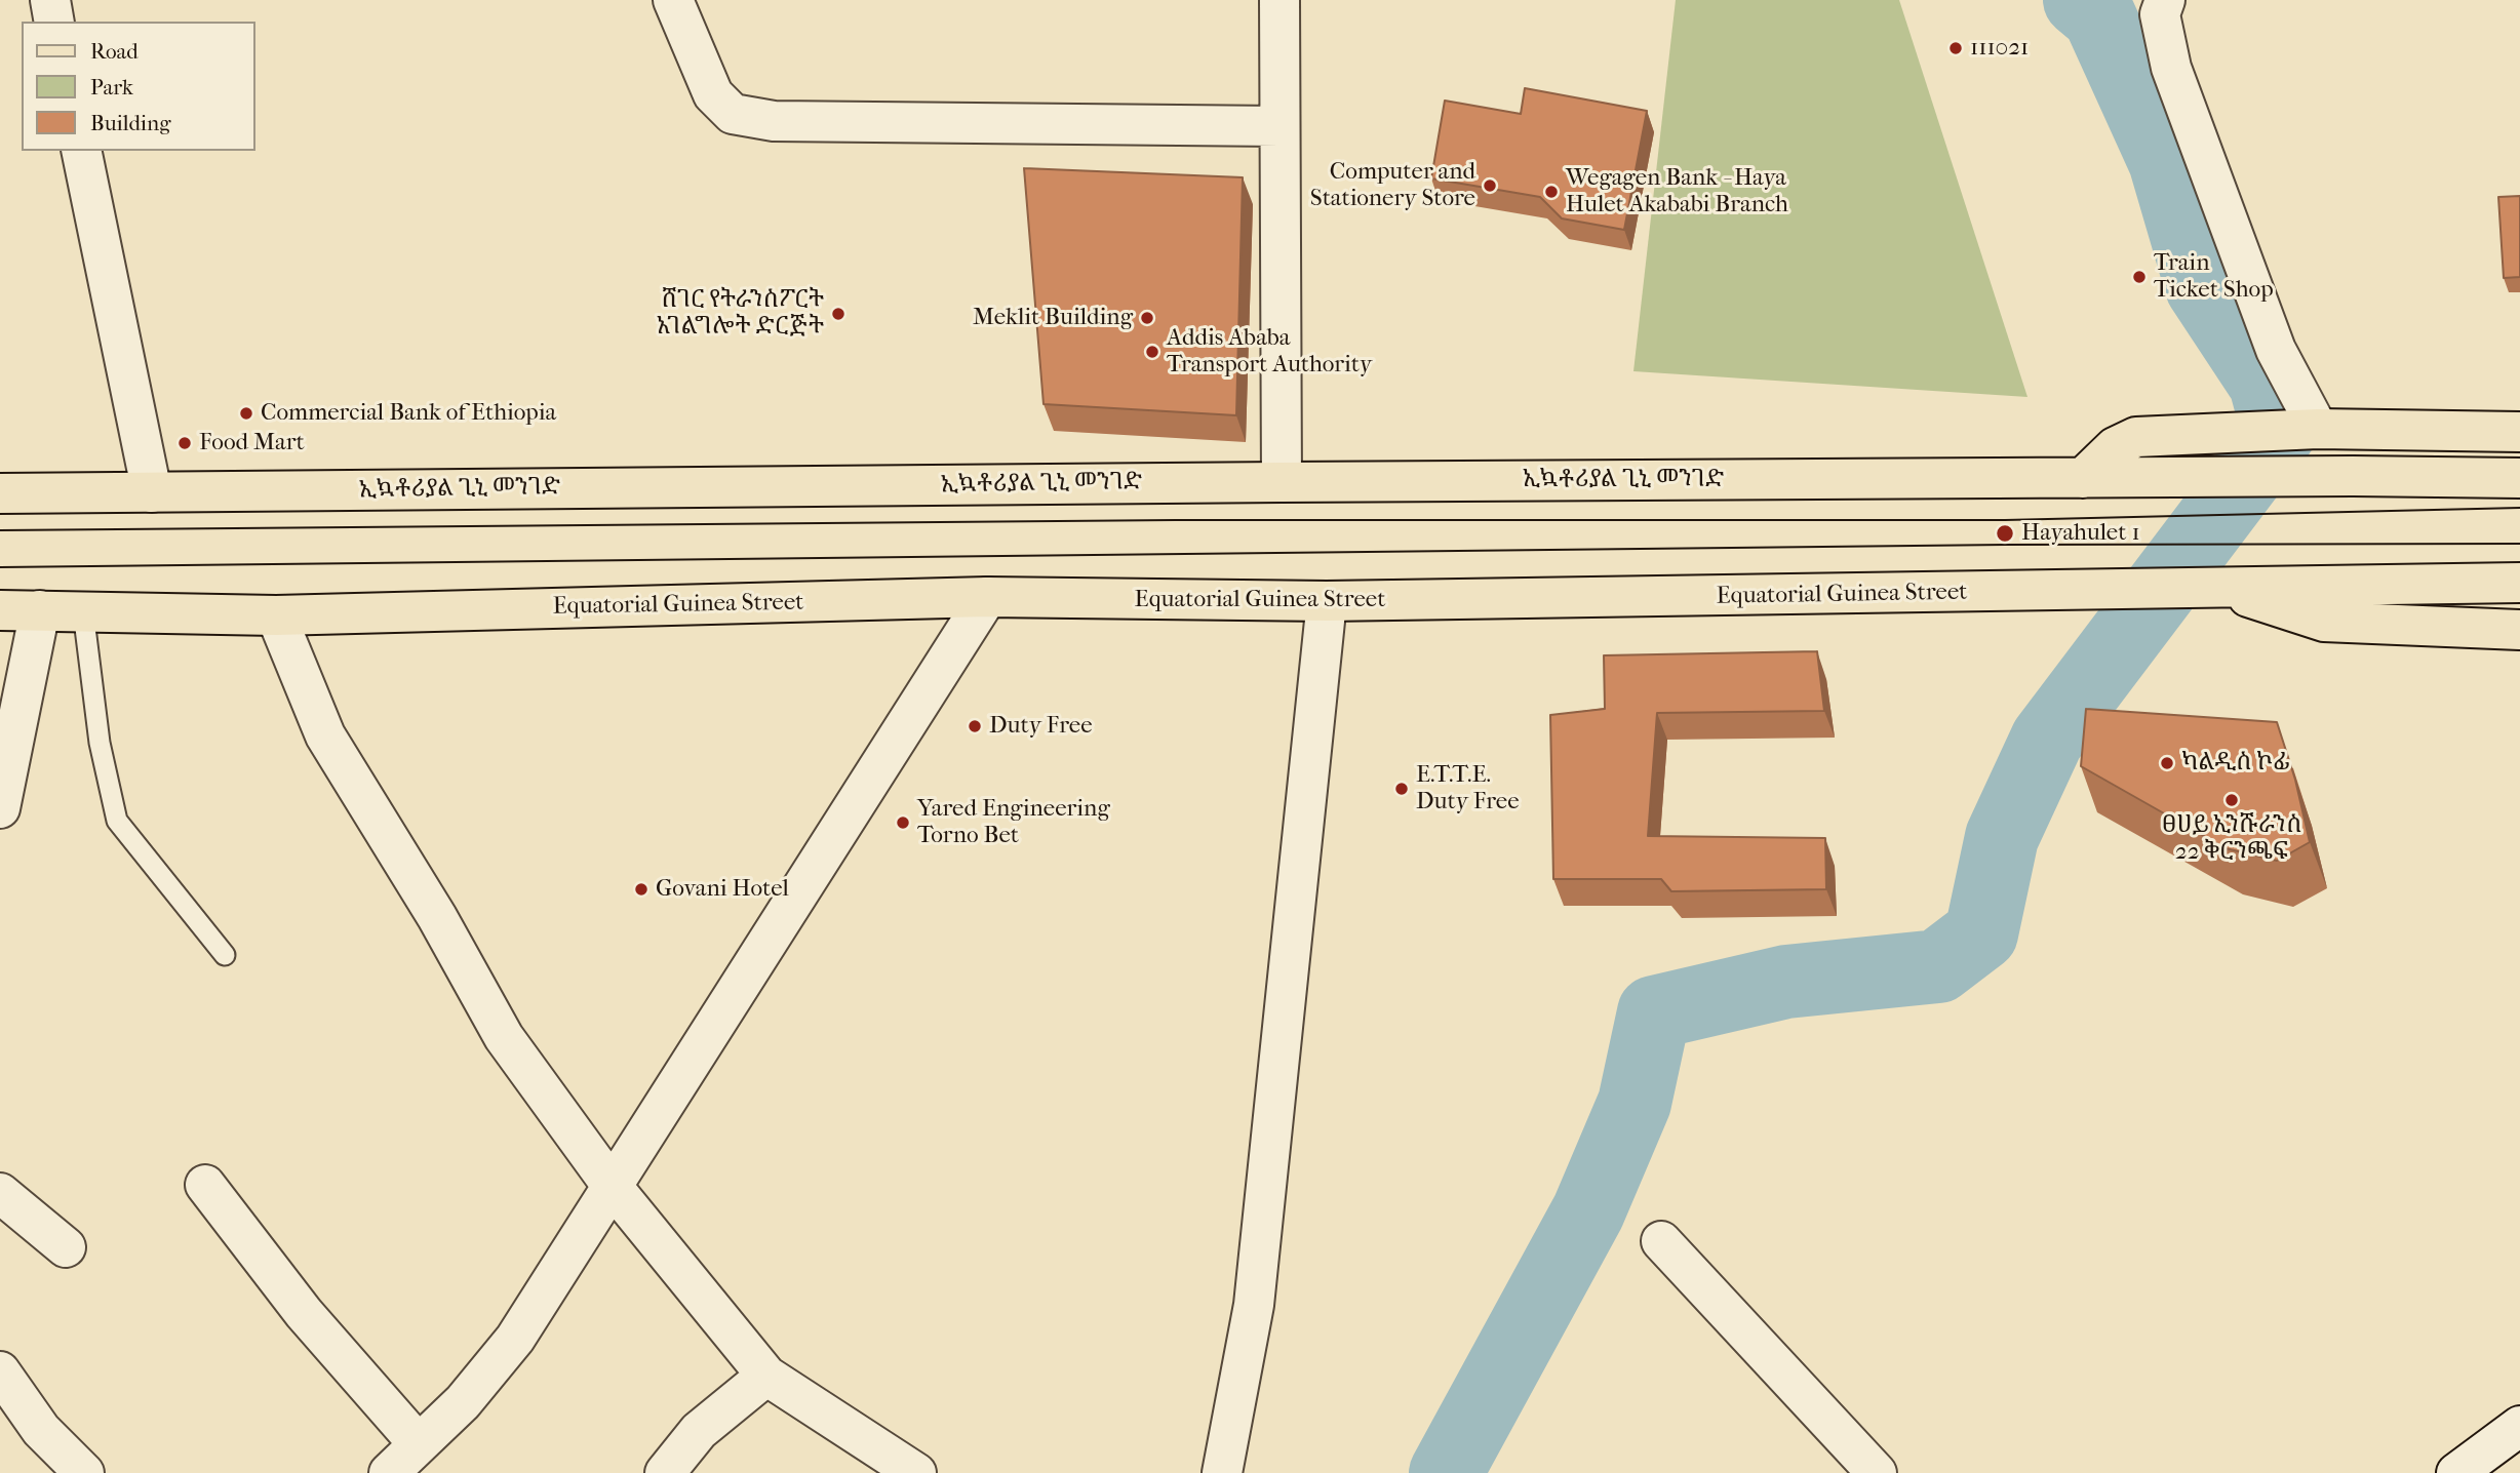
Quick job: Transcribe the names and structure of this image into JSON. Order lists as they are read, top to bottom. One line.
{"streets":{"main road":["ኢኳቶሪያል ጊኒ መንገድ","Equatorial Guinea Street"]},"places":["111021","Computer and Stationery Store","Wegagen Bank - Haya Hulet Akababi Branch","Train Ticket Shop","ሸገር የትራንስፖርት አገልግሎት ድርጅት","Meklit Building","Addis Ababa Transport Authority","Commercial Bank of Ethiopia","Food Mart","Hayahulet 1","Duty Free","ካልዲስ ኮፊ","E.T.T.E. Duty Free","ፀሀይ ኢንሹራንስ 22 ቅርንጫፍ","Yared Engineering Torno Bet","Govani Hotel"],"legend":["Road","Park","Building"]}
